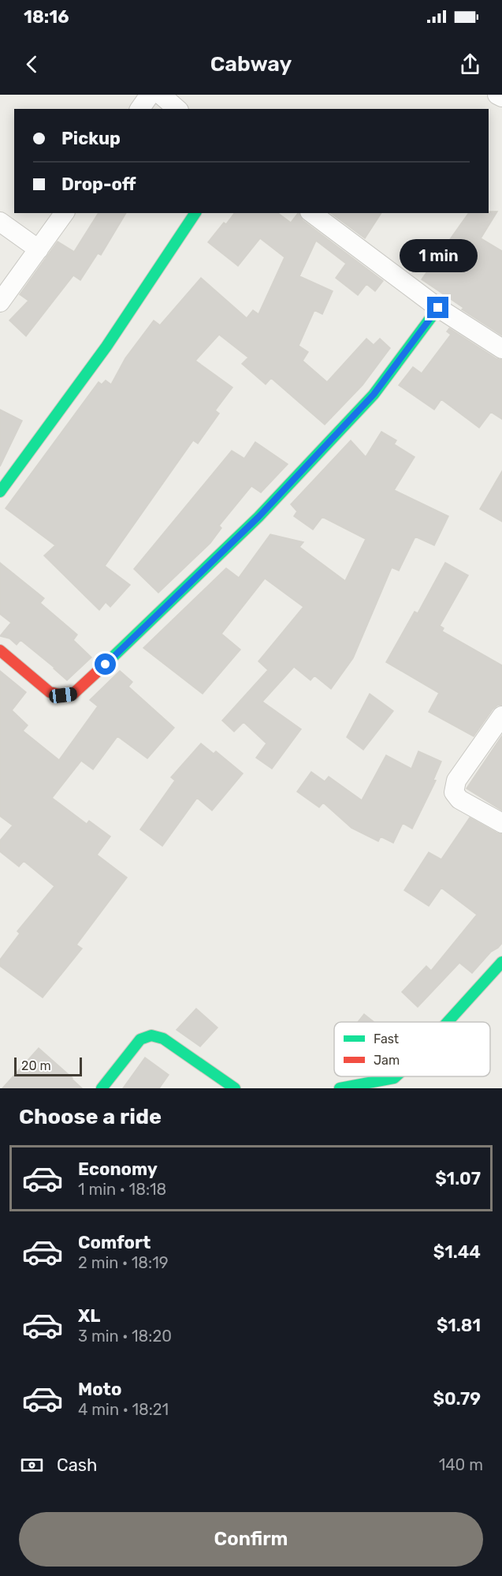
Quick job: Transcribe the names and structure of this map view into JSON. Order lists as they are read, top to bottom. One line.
{"legend":["Fast","Jam"],"scale_bar":"20 m","page":{"status":"18:16","header":"Cabway","banner":["Pickup","Drop-off"],"bubble":"1 min","scale":"20 m","heading":"Choose a ride","list":[{"name":"Economy","note":"1 min · 18:18","value":"$1.07"},{"name":"Comfort","note":"2 min · 18:19","value":"$1.44"},{"name":"XL","note":"3 min · 18:20","value":"$1.81"},{"name":"Moto","note":"4 min · 18:21","value":"$0.79"}],"pay":["Cash","140 m"],"buttons":"Confirm"}}
